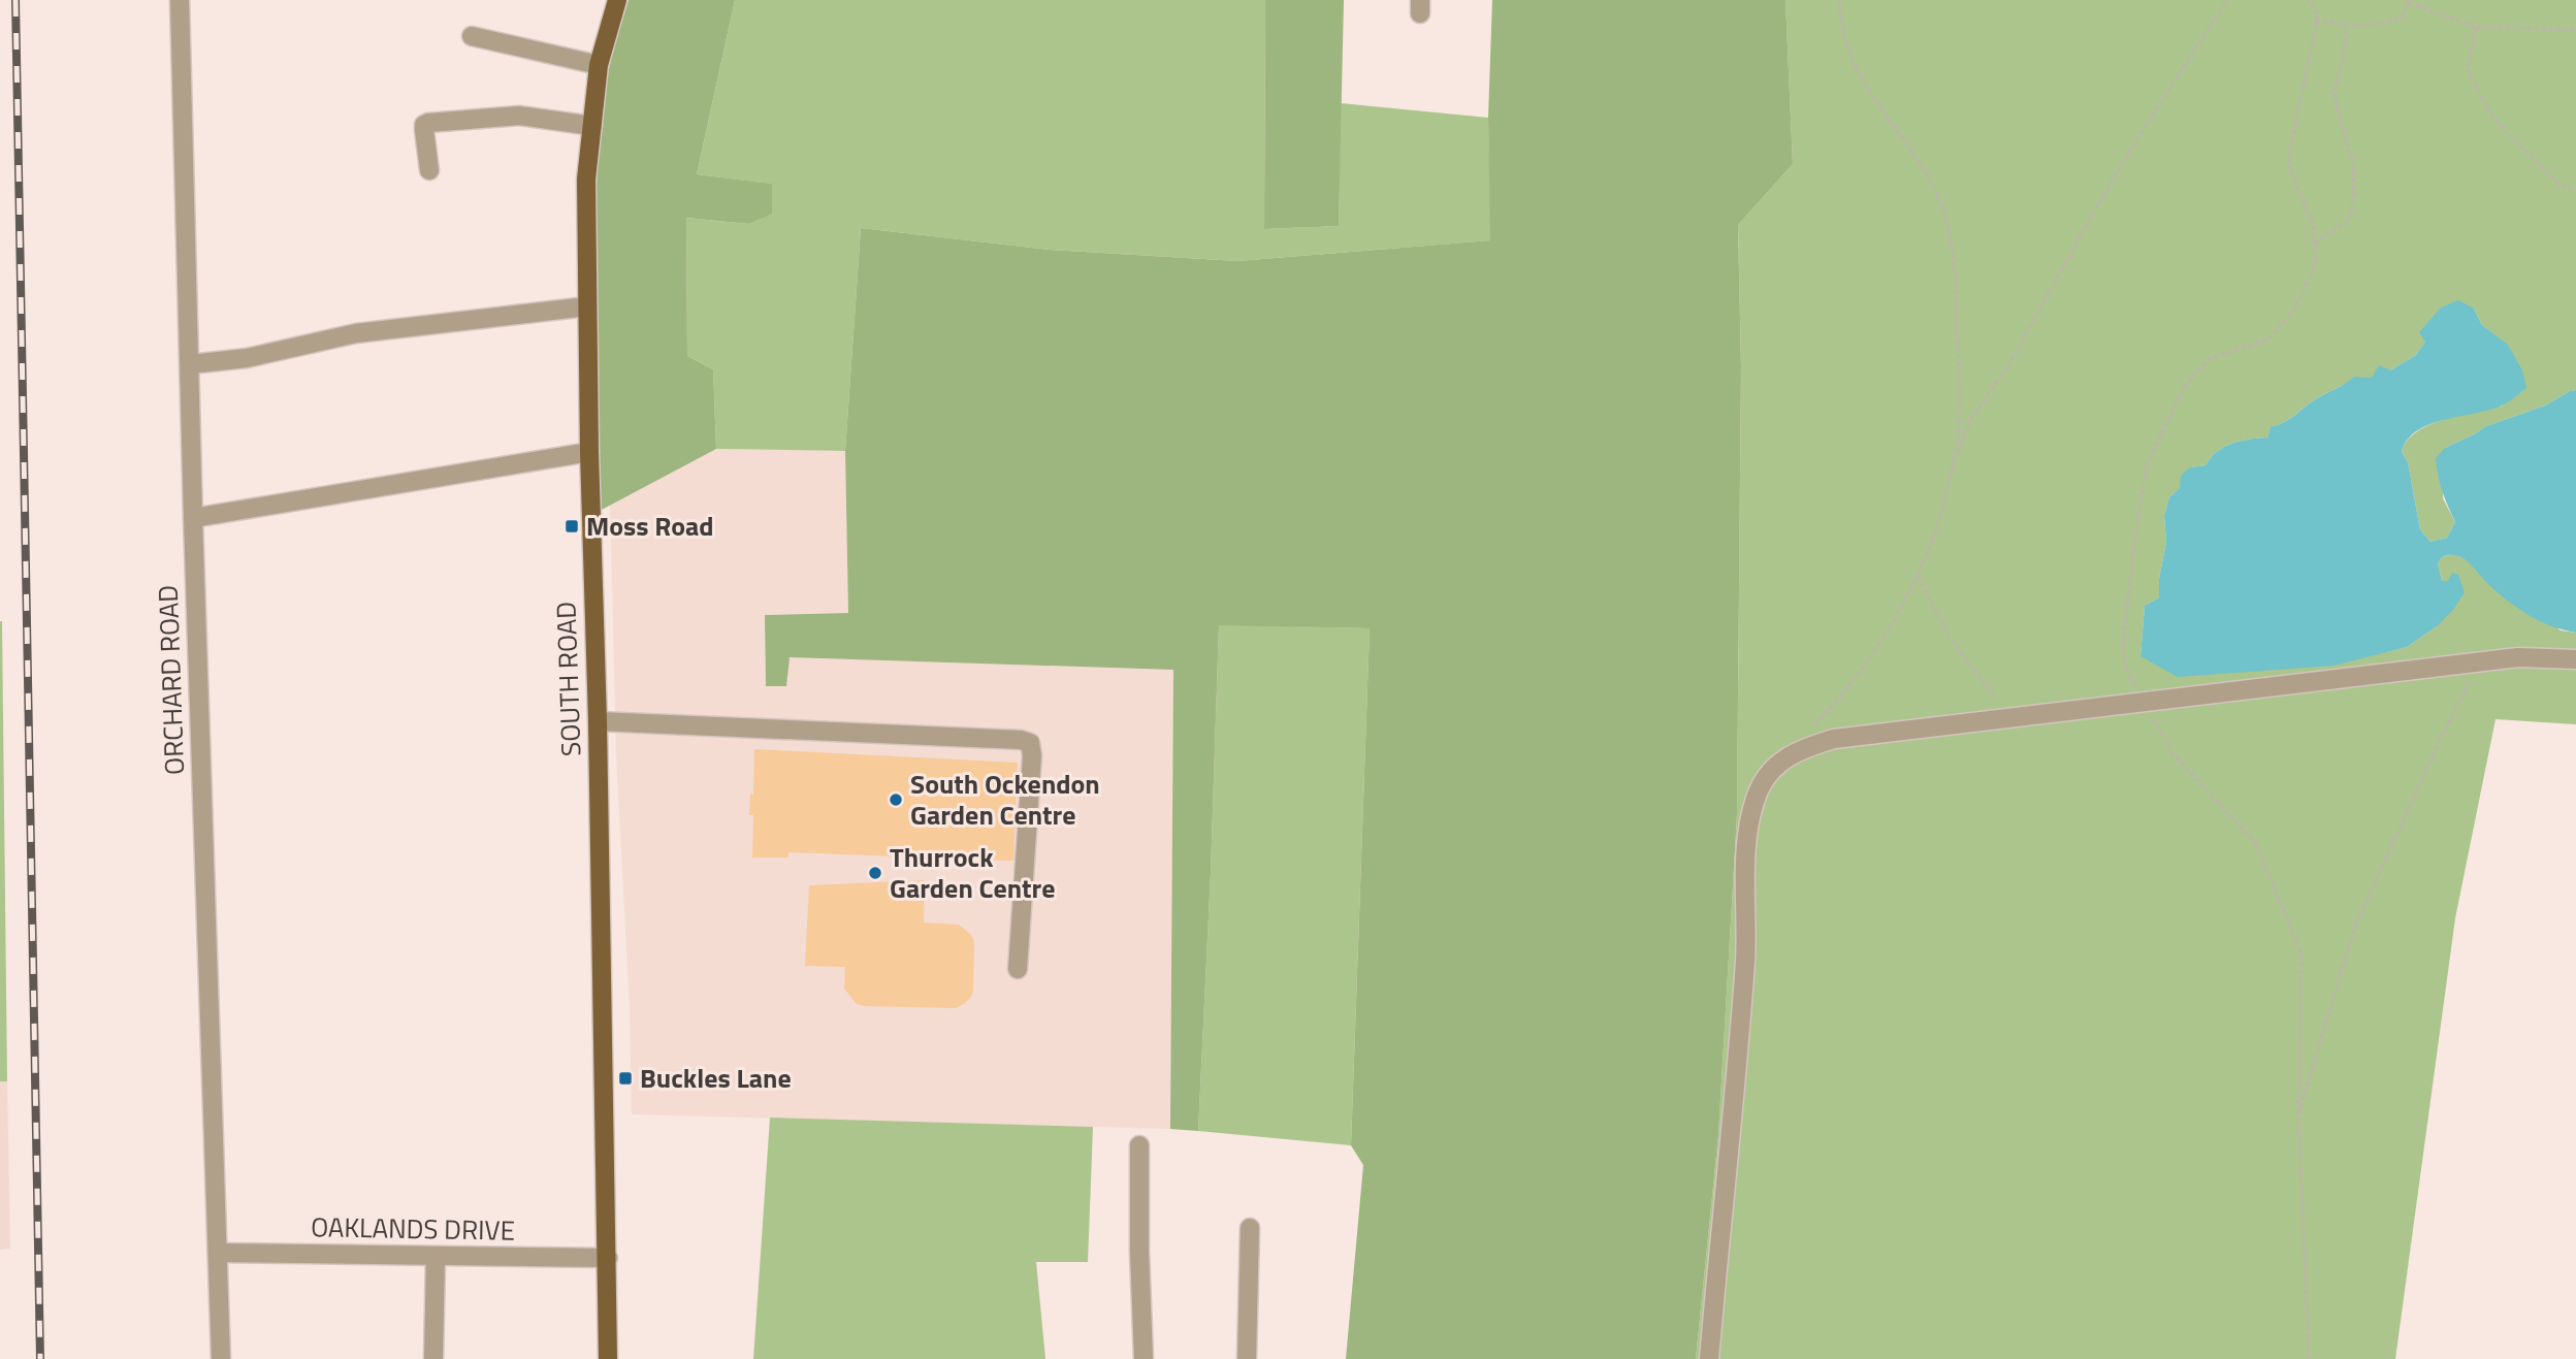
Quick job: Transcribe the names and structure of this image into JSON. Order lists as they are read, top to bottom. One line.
{"streets":{"main road":["SOUTH ROAD"],"street":["ORCHARD ROAD","OAKLANDS DRIVE"]},"crossings":[["SOUTH ROAD","OAKLANDS DRIVE"],["ORCHARD ROAD","OAKLANDS DRIVE"]],"places":{"transit":["Moss Road","Buckles Lane"],"other":["South Ockendon Garden Centre","Thurrock Garden Centre"]}}
